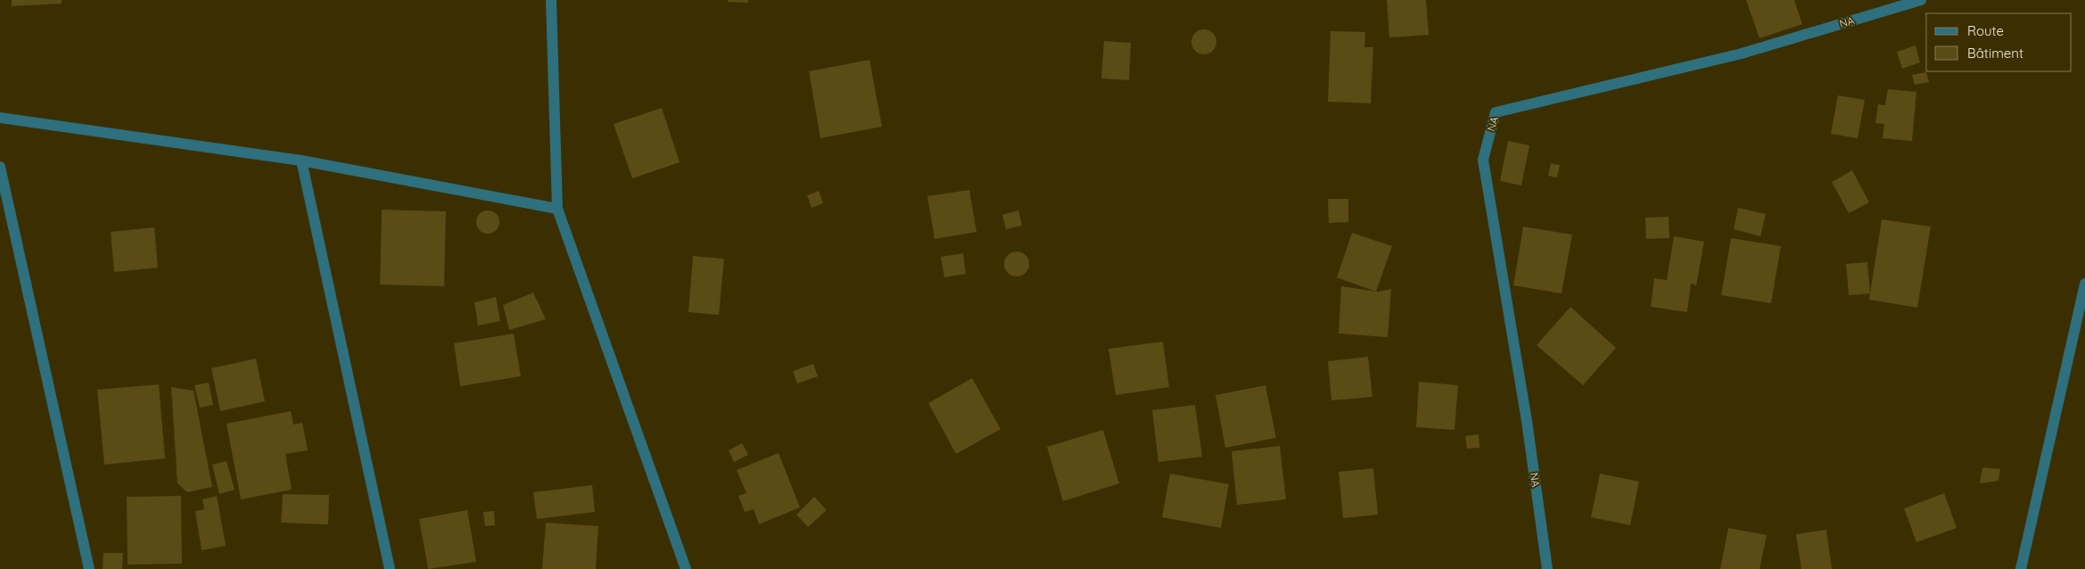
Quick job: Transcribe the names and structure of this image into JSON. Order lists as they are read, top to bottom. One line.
{"streets":{"street":["NA"]},"legend":["Route","Bâtiment"]}
